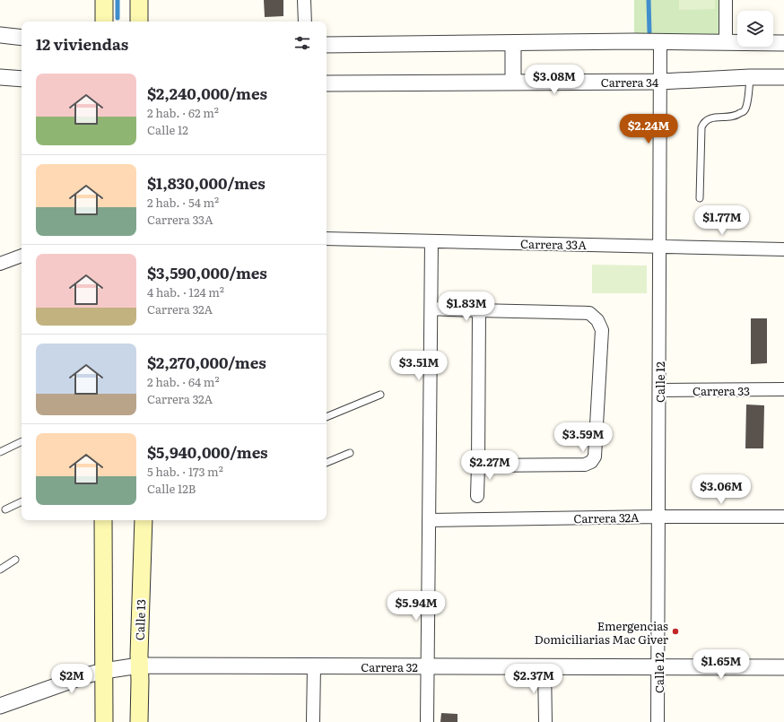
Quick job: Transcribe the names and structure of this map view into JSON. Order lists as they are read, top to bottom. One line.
{"streets":{"main road":["Calle 13"],"street":["Carrera 34","Carrera 33A","Calle 12","Carrera 33","Carrera 32A","Carrera 32"]},"crossings":[["Carrera 34","Calle 12"],["Carrera 33A","Calle 12"],["Calle 12","Carrera 33"],["Calle 12","Carrera 32A"],["Calle 12","Carrera 32"],["Calle 13","Carrera 32"]],"places":["Emergencias Domiciliarias Mac Giver"],"page":{"heading":"12 viviendas","price":["$3.08M","$2.24M","$1.77M","$1.83M","$3.51M","$3.59M","$2.27M","$3.06M","$5.94M","$1.65M","$2M","$2.37M"],"list":[{"name":"$2,240,000/mes","note":"2 hab. · 62 m² · Calle 12"},{"name":"$1,830,000/mes","note":"2 hab. · 54 m² · Carrera 33A"},{"name":"$3,590,000/mes","note":"4 hab. · 124 m² · Carrera 32A"},{"name":"$2,270,000/mes","note":"2 hab. · 64 m² · Carrera 32A"},{"name":"$5,940,000/mes","note":"5 hab. · 173 m² · Calle 12B"}]}}
